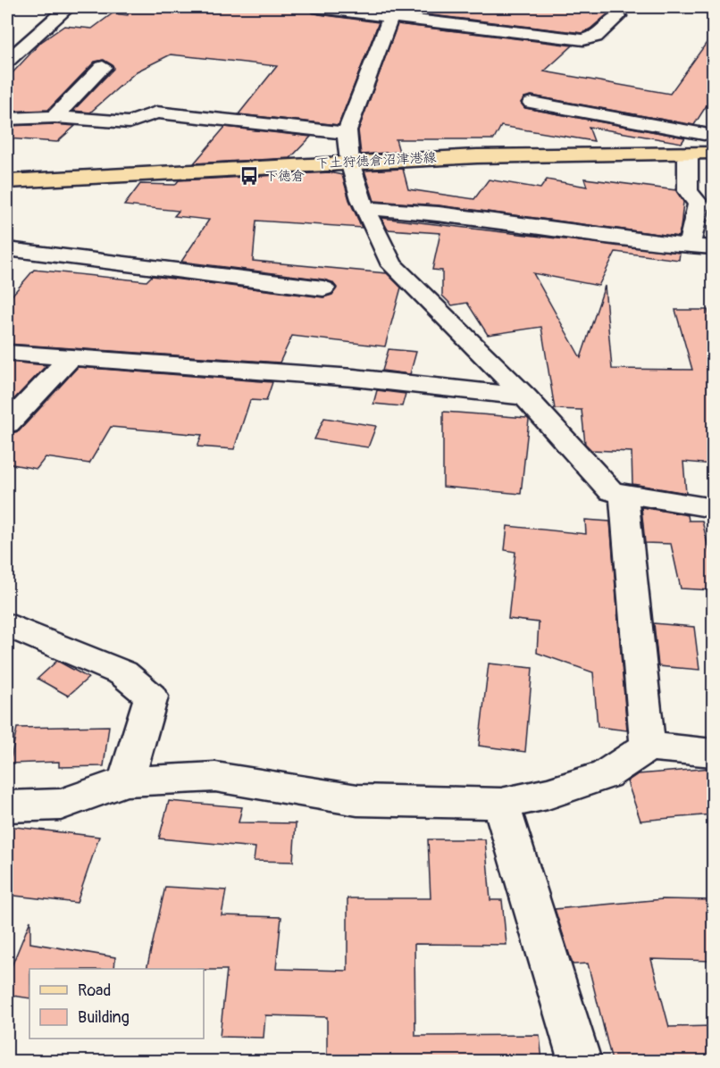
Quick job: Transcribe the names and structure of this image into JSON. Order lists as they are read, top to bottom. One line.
{"streets":{"main road":["下土狩徳倉沼津港線"]},"places":{"bus stop":["下徳倉"]},"legend":["Road","Building"]}
